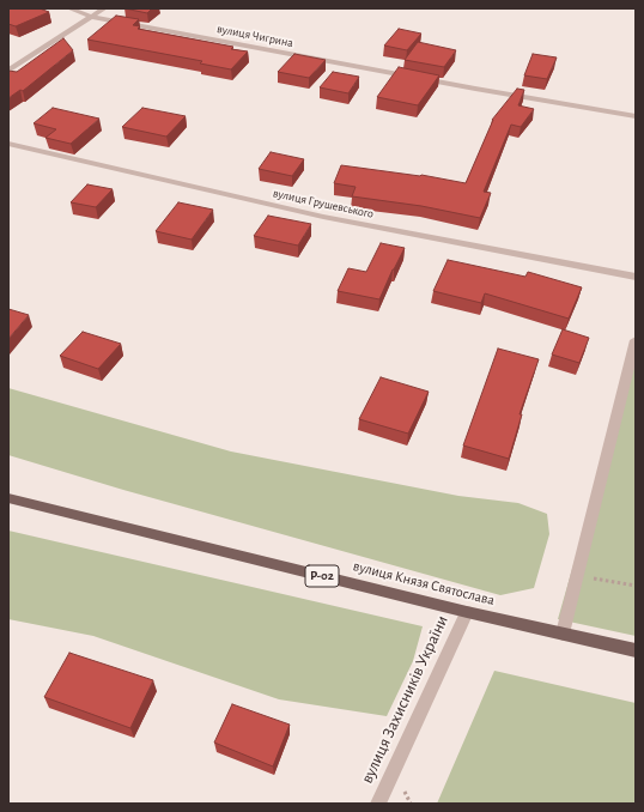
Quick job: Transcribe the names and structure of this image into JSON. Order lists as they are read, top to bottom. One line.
{"streets":{"main road":["Р-02","вулиця Князя Святослава"],"street":["вулиця Чигрина","вулиця Грушевського","вулиця Захисників України"]},"crossings":[["вулиця Князя Святослава","вулиця Захисників України"]]}
